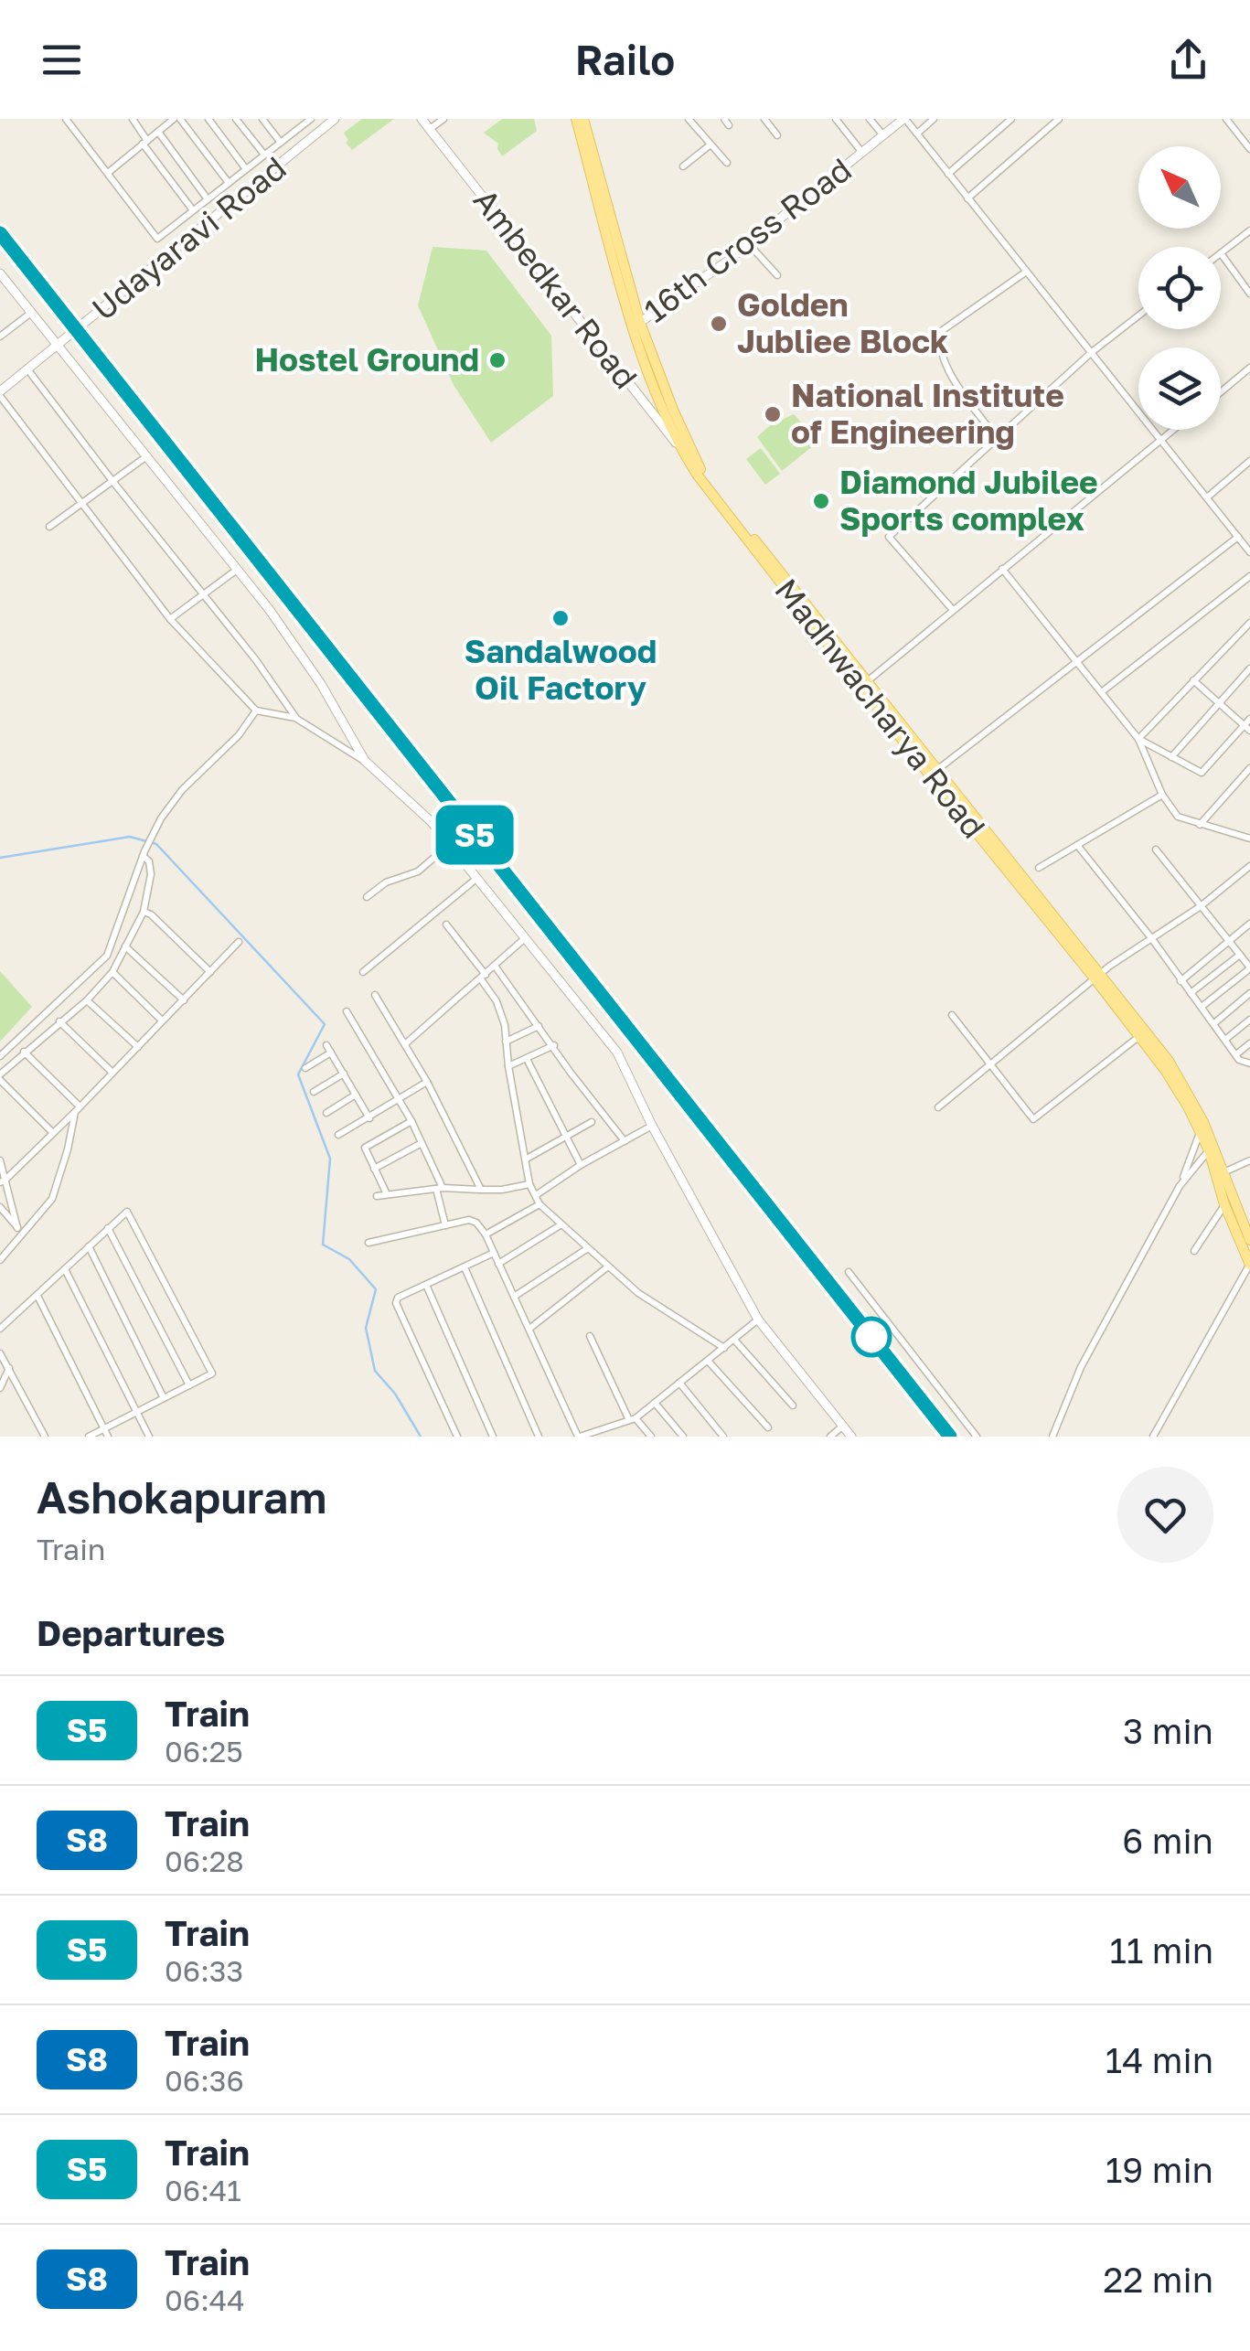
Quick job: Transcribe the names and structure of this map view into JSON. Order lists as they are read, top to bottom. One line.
{"streets":{"main road":["Madhwacharya Road"],"street":["Udayaravi Road","16th Cross Road","Ambedkar Road"]},"crossings":[["16th Cross Road","Madhwacharya Road"],["Ambedkar Road","Madhwacharya Road"]],"places":["Golden Jubliee Block","Hostel Ground","National Institute of Engineering","Diamond Jubilee Sports complex","Sandalwood Oil Factory"],"north":"top left","page":{"header":"Railo","on_map":"S5","heading":[["Ashokapuram","Train"],"Departures"],"list":[{"mark":"S5","name":"Train","note":"06:25","value":"3 min"},{"mark":"S8","name":"Train","note":"06:28","value":"6 min"},{"mark":"S5","name":"Train","note":"06:33","value":"11 min"},{"mark":"S8","name":"Train","note":"06:36","value":"14 min"},{"mark":"S5","name":"Train","note":"06:41","value":"19 min"},{"mark":"S8","name":"Train","note":"06:44","value":"22 min"}]}}
